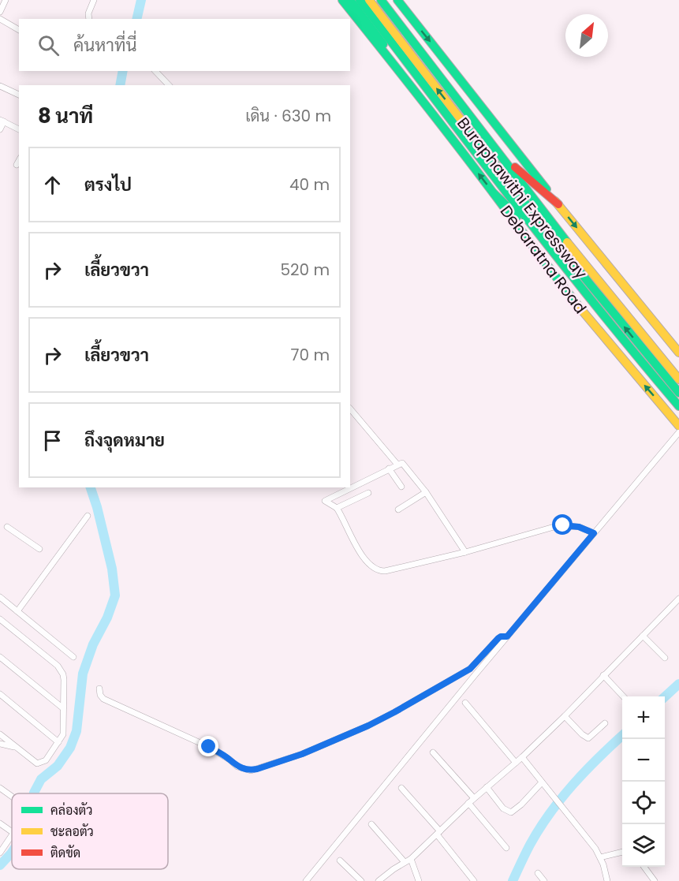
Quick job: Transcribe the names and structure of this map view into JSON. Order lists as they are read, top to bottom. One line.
{"streets":{"main road":["Buraphawithi Expressway","Debaratna Road"]},"legend":["คล่องตัว","ชะลอตัว","ติดขัด"],"north":"top right","page":{"search":"ค้นหาที่นี่","heading":["8 นาที","เดิน · 630 m"],"list":[["ตรงไป","40 m"],["เลี้ยวขวา","520 m"],["เลี้ยวขวา","70 m"],"ถึงจุดหมาย"],"map_buttons":["+","−"]}}
